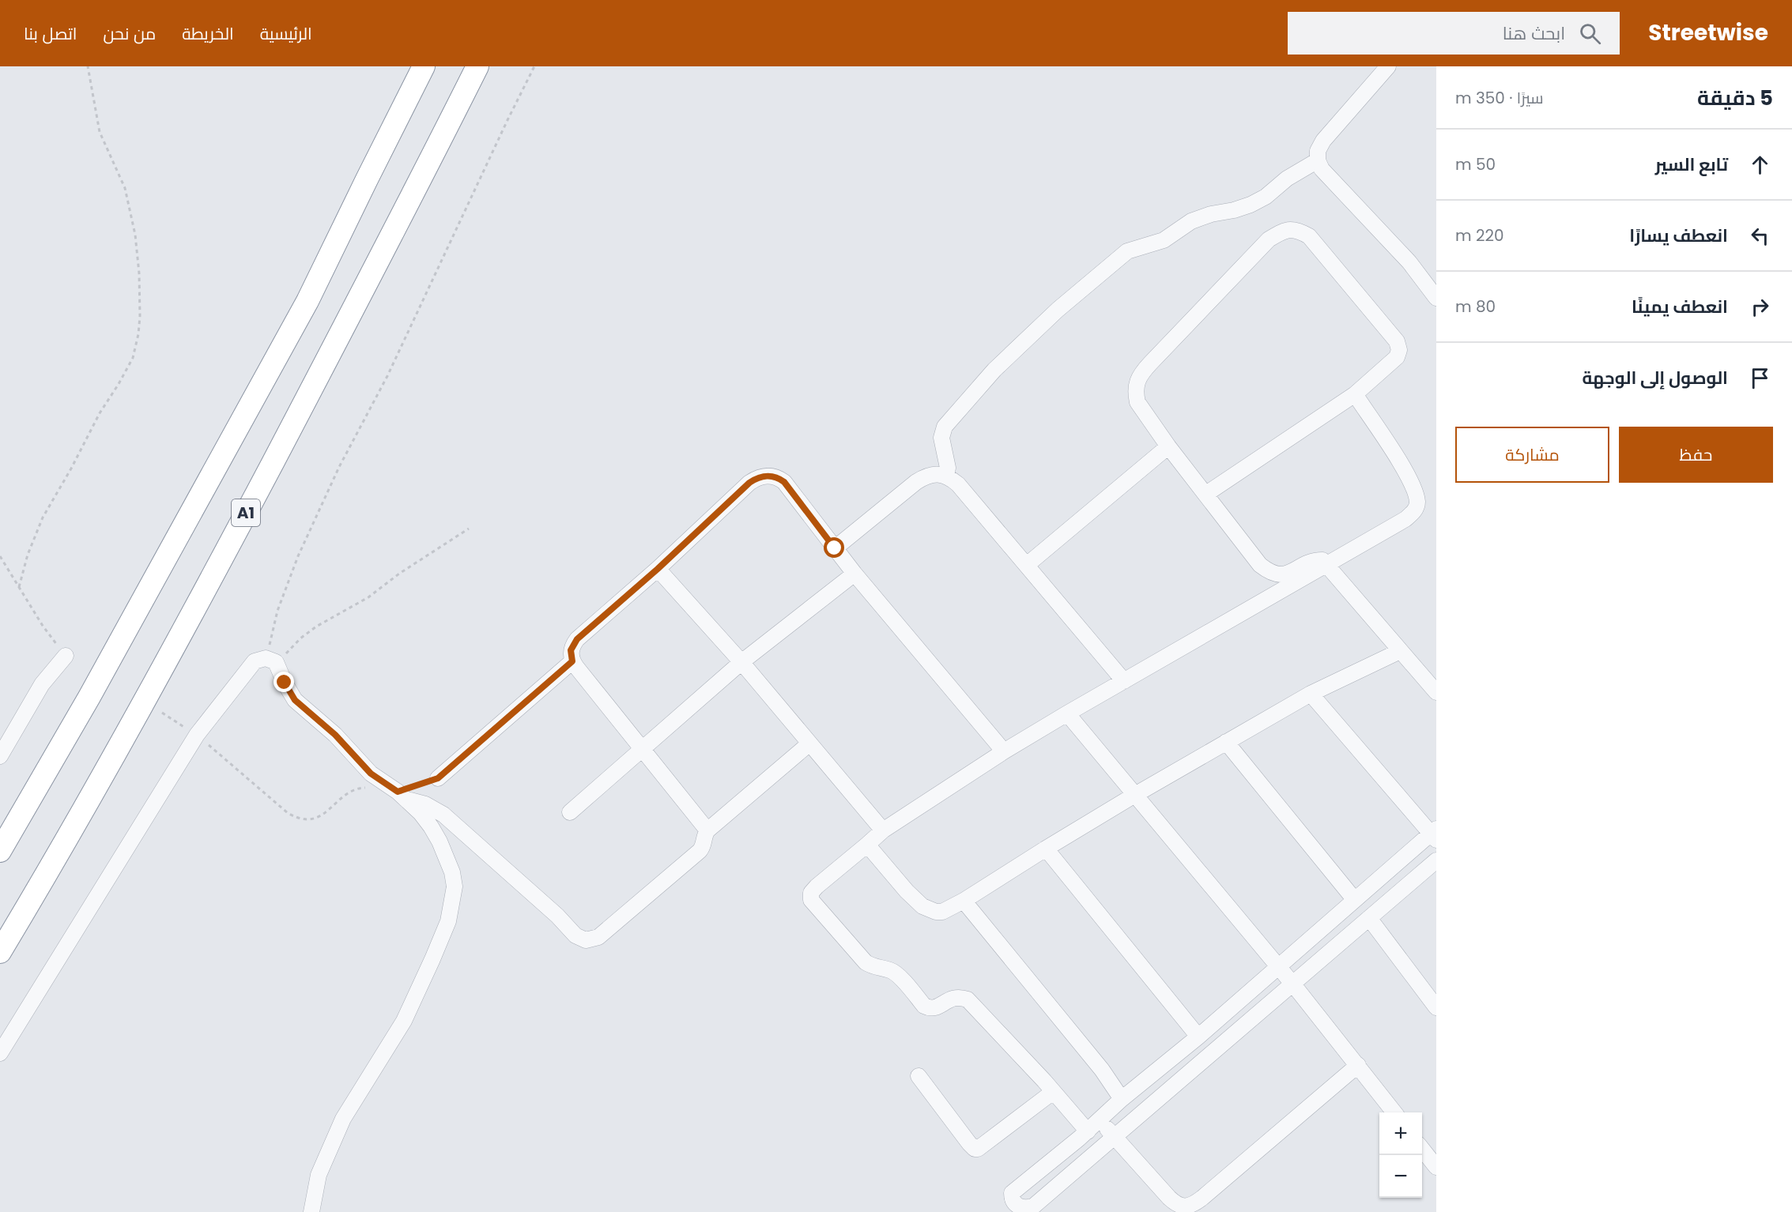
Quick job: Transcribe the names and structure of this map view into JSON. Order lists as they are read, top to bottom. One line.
{"streets":{"highway":["A1"]},"page":{"header":"Streetwise","search":"ابحث هنا","nav":["الرئيسية","الخريطة","من نحن","اتصل بنا"],"heading":["5 دقيقة","سيرًا · 350 m"],"list":[["تابع السير","50 m"],["انعطف يسارًا","220 m"],["انعطف يمينًا","80 m"],"الوصول إلى الوجهة"],"buttons":["حفظ","مشاركة"],"map_buttons":["+","−"]}}
